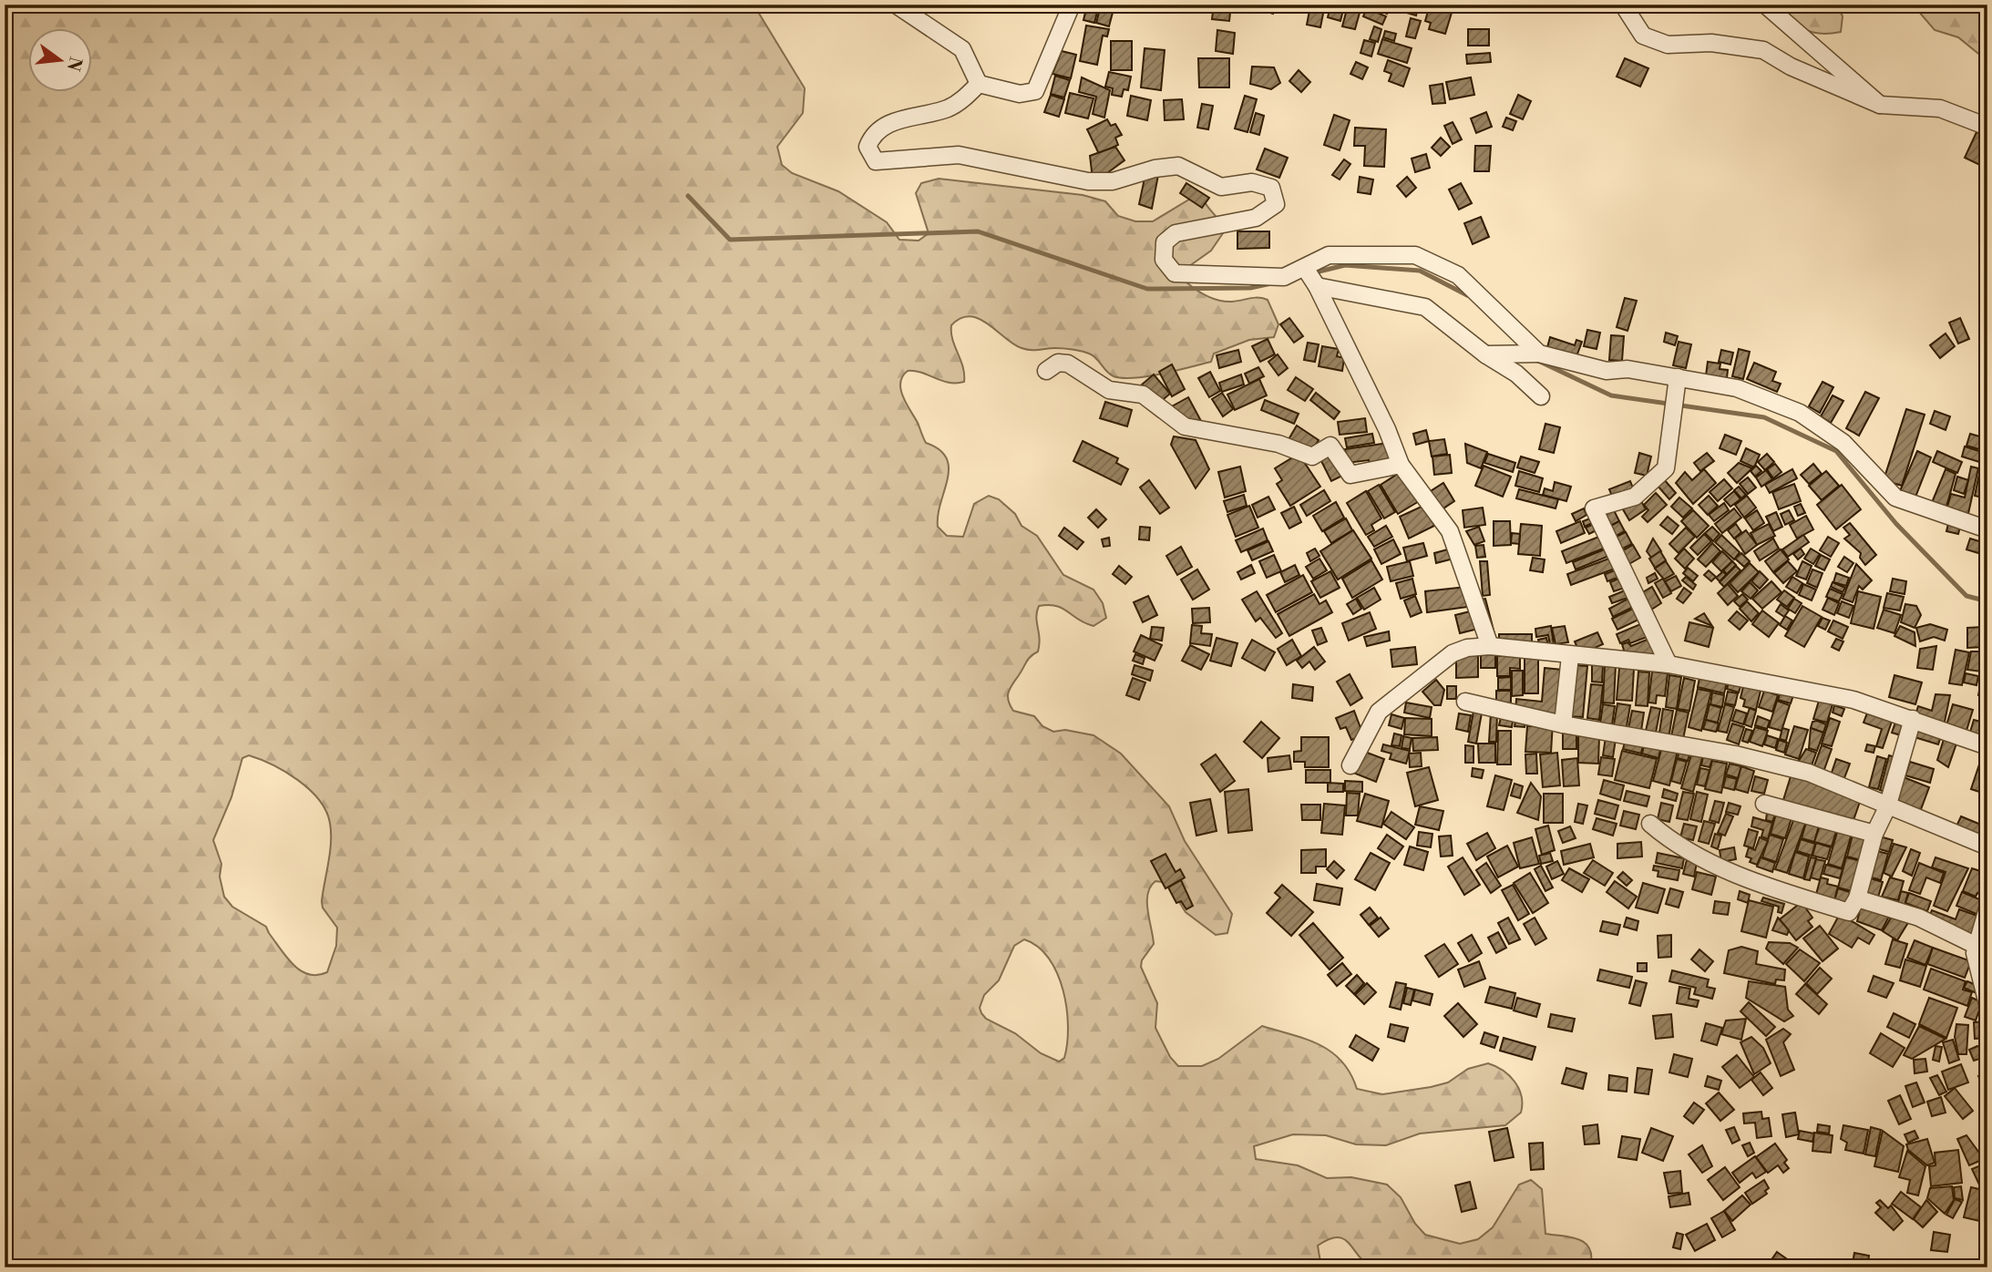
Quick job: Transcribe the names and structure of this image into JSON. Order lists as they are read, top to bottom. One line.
{"north":"right"}
